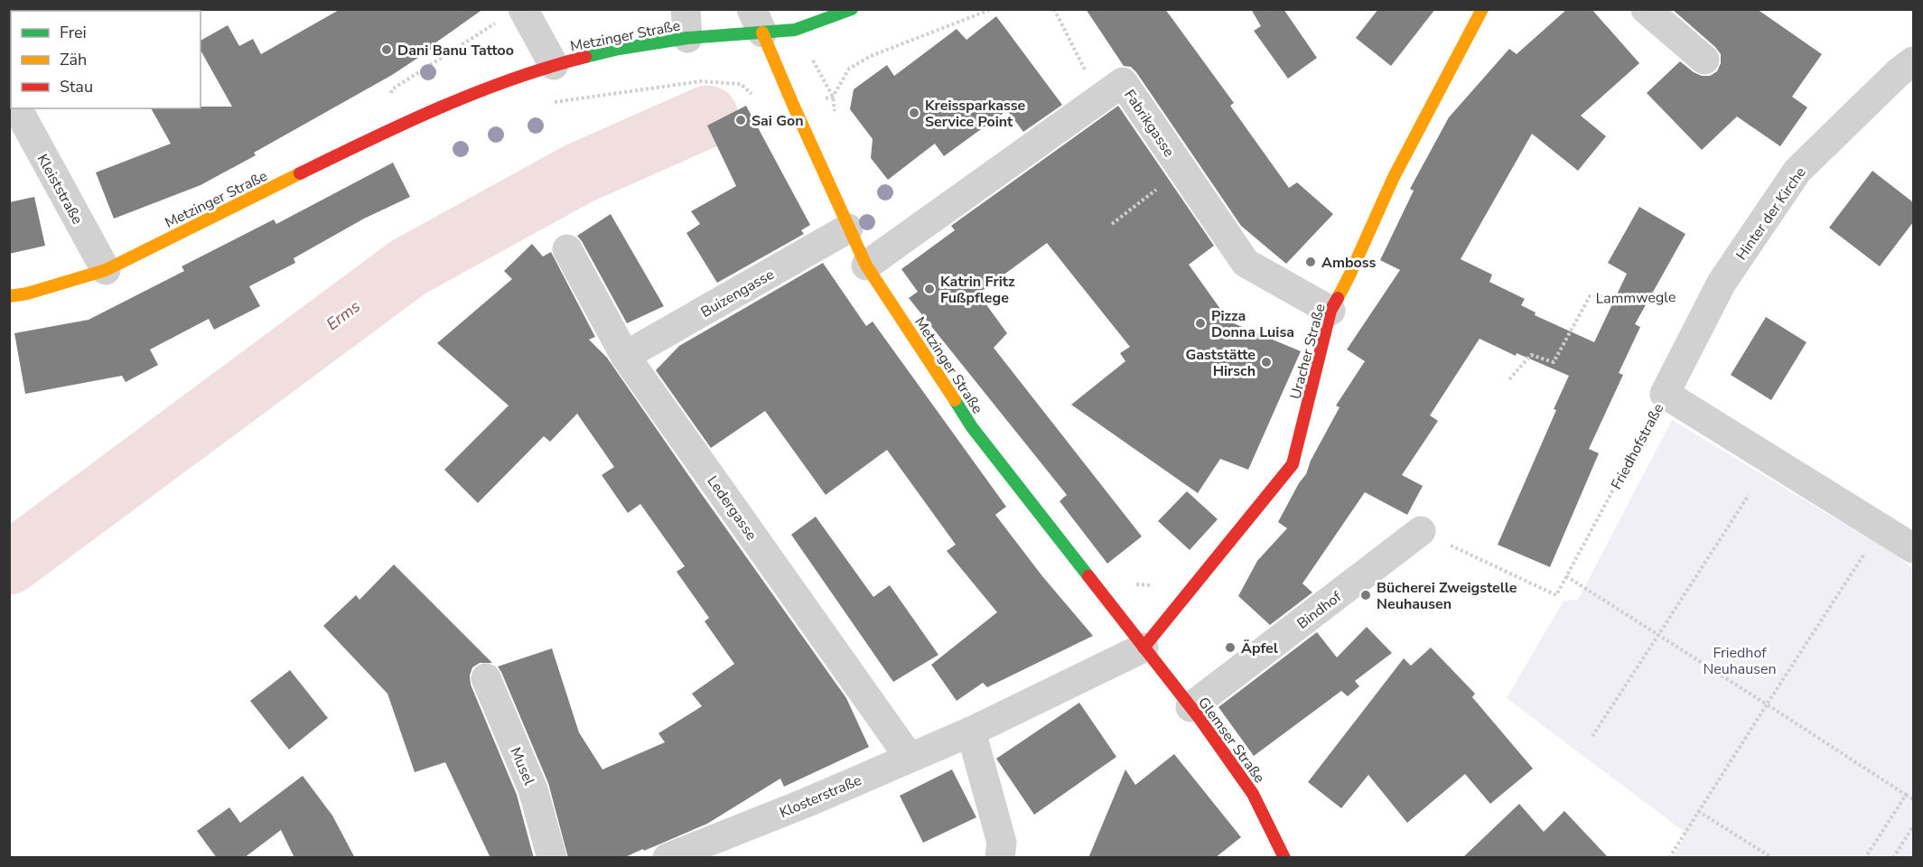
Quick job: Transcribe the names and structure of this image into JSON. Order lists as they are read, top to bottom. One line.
{"streets":{"street":["Metzinger Straße","Fabrikgasse","Kleiststraße","Hinter der Kirche","Buizengasse","Uracher Straße","Friedhofstraße","Ledergasse","Bindhof","Glemser Straße","Musel","Klosterstraße"],"path":["Lammwegle"]},"crossings":[["Metzinger Straße","Fabrikgasse"],["Metzinger Straße","Kleiststraße"],["Metzinger Straße","Buizengasse"],["Metzinger Straße","Uracher Straße"],["Metzinger Straße","Glemser Straße"],["Metzinger Straße","Klosterstraße"],["Fabrikgasse","Uracher Straße"],["Hinter der Kirche","Lammwegle"],["Hinter der Kirche","Friedhofstraße"],["Buizengasse","Ledergasse"],["Uracher Straße","Glemser Straße"],["Uracher Straße","Klosterstraße"],["Friedhofstraße","Bindhof"],["Ledergasse","Klosterstraße"],["Bindhof","Glemser Straße"],["Glemser Straße","Klosterstraße"]],"water":["Erms"],"parks":["Friedhof Neuhausen"],"places":["Dani Banu Tattoo","Kreissparkasse Service Point","Sai Gon","Amboss","Katrin Fritz Fußpflege","Pizza Donna Luisa","Gaststätte Hirsch","Bücherei Zweigstelle Neuhausen","Äpfel"],"legend":["Frei","Zäh","Stau"]}
